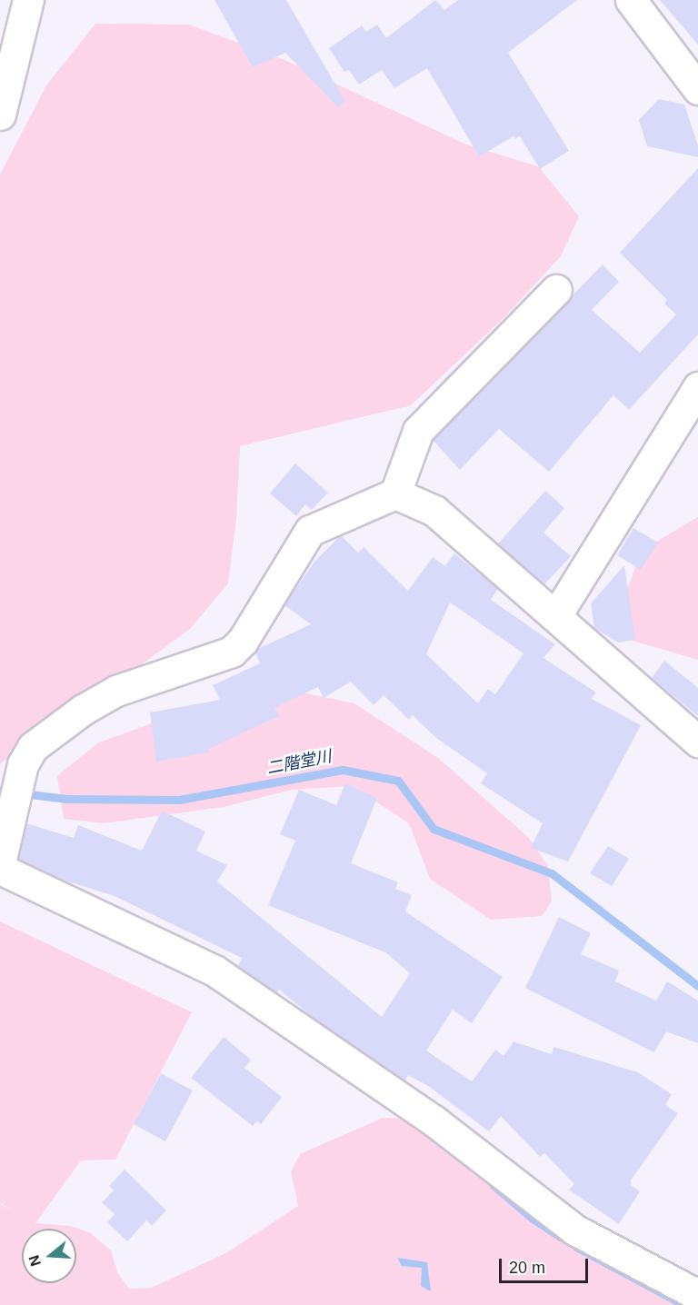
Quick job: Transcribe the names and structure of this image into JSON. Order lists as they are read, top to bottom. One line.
{"water":["二階堂川"],"scale_bar":"20 m","north":"left"}
